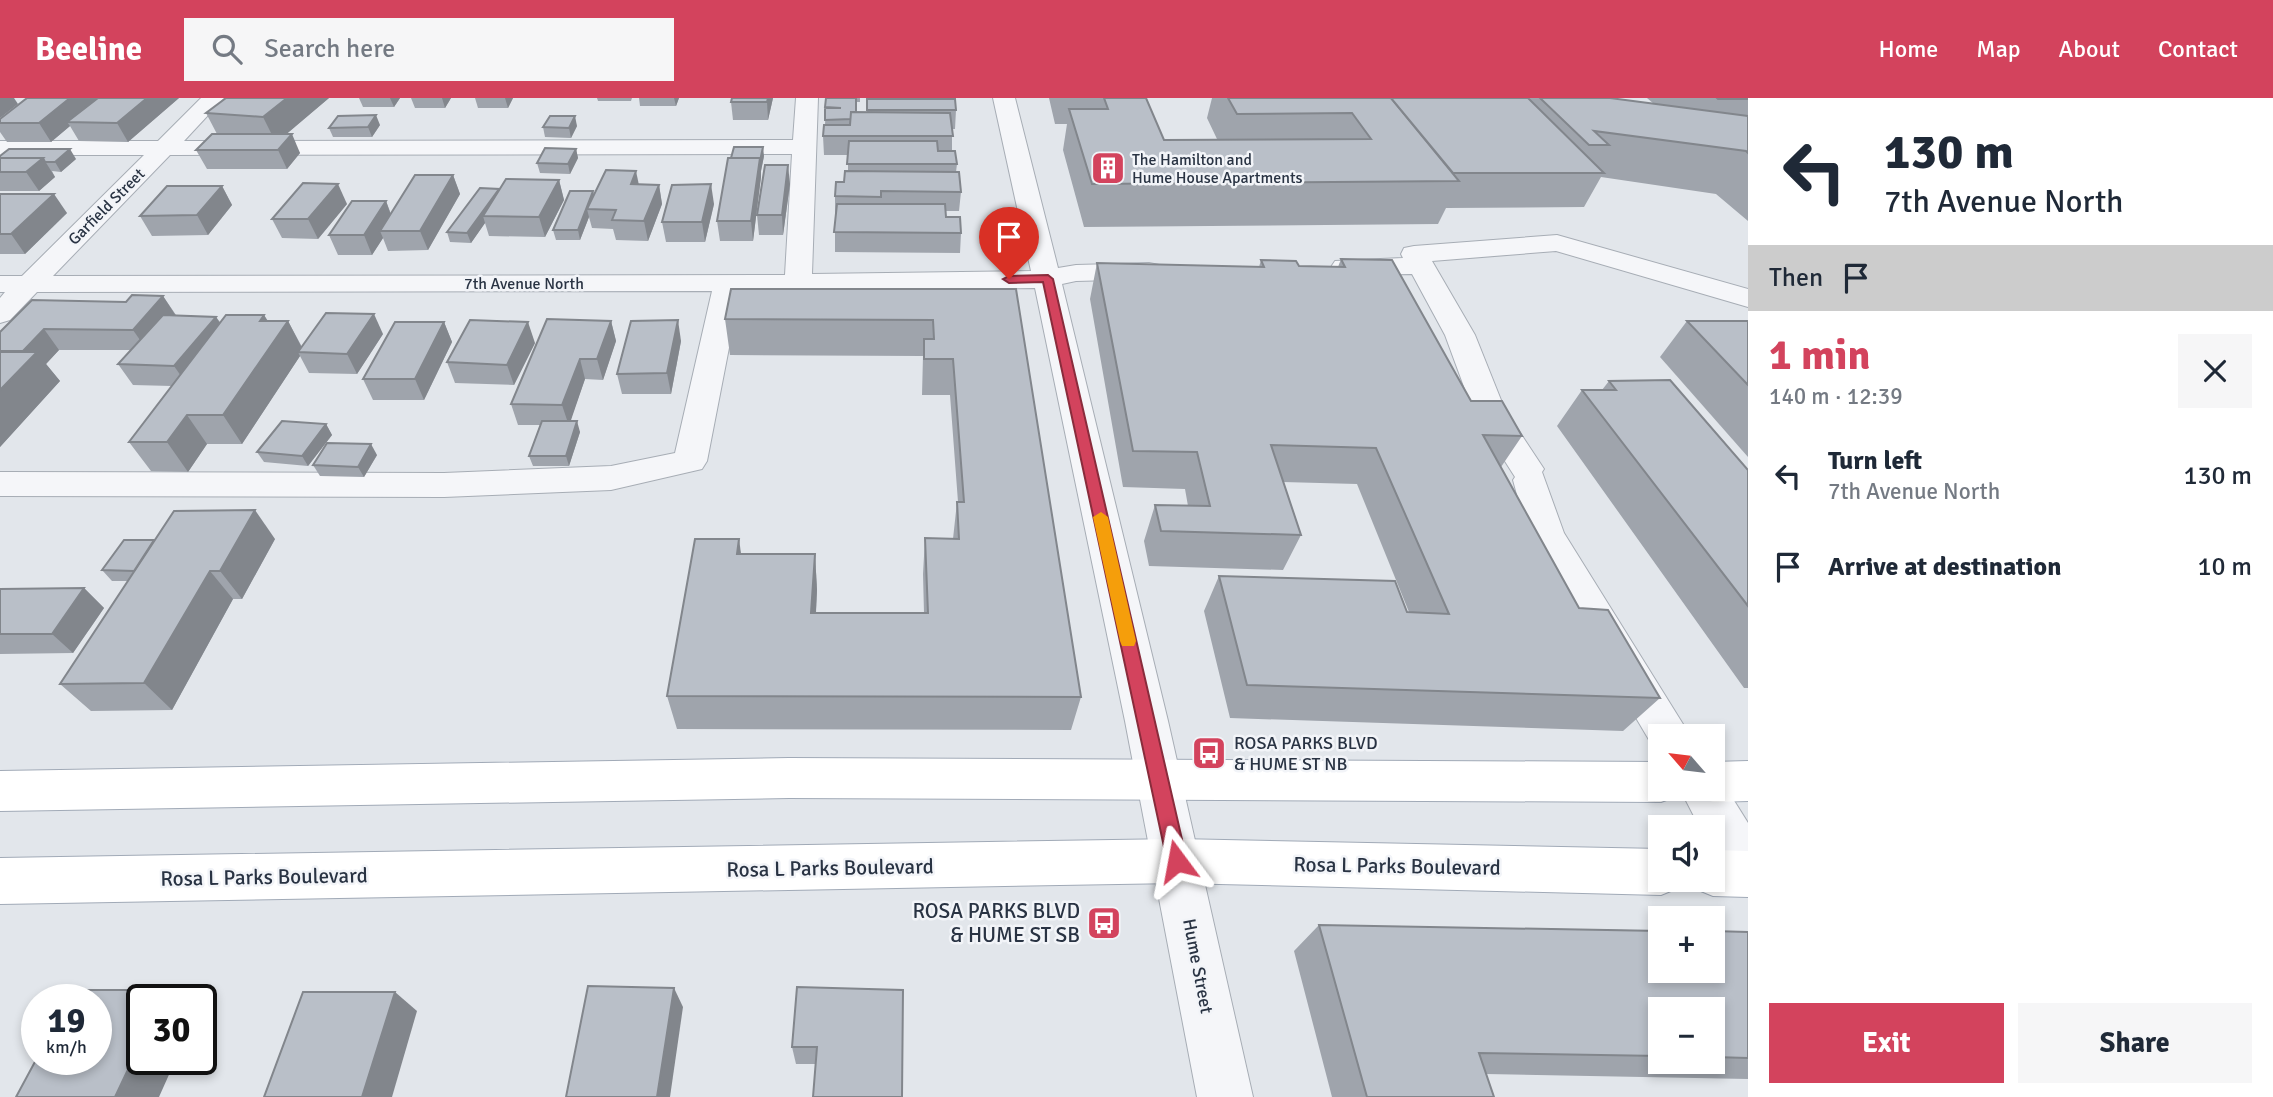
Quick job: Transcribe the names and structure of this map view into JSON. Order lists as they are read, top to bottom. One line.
{"streets":{"main road":["Rosa L Parks Boulevard"],"street":["Garfield Street","7th Avenue North","Hume Street"]},"crossings":[["Garfield Street","7th Avenue North"],["7th Avenue North","Hume Street"],["Rosa L Parks Boulevard","Hume Street"]],"places":{"building":["The Hamilton and Hume House Apartments"],"bus stop":["ROSA PARKS BLVD & HUME ST NB","ROSA PARKS BLVD & HUME ST SB"]},"north":"top left","page":{"header":"Beeline","search":"Search here","nav":["Home","Map","About","Contact"],"turn":["130 m","7th Avenue North"],"then":"Then","heading":["1 min","140 m · 12:39"],"list":[{"name":"Turn left","note":"7th Avenue North","value":"130 m"},{"name":"Arrive at destination","value":"10 m"}],"map_buttons":["+","−"],"speed":"19 km/h","limit":"30","buttons":["Exit","Share"]}}
